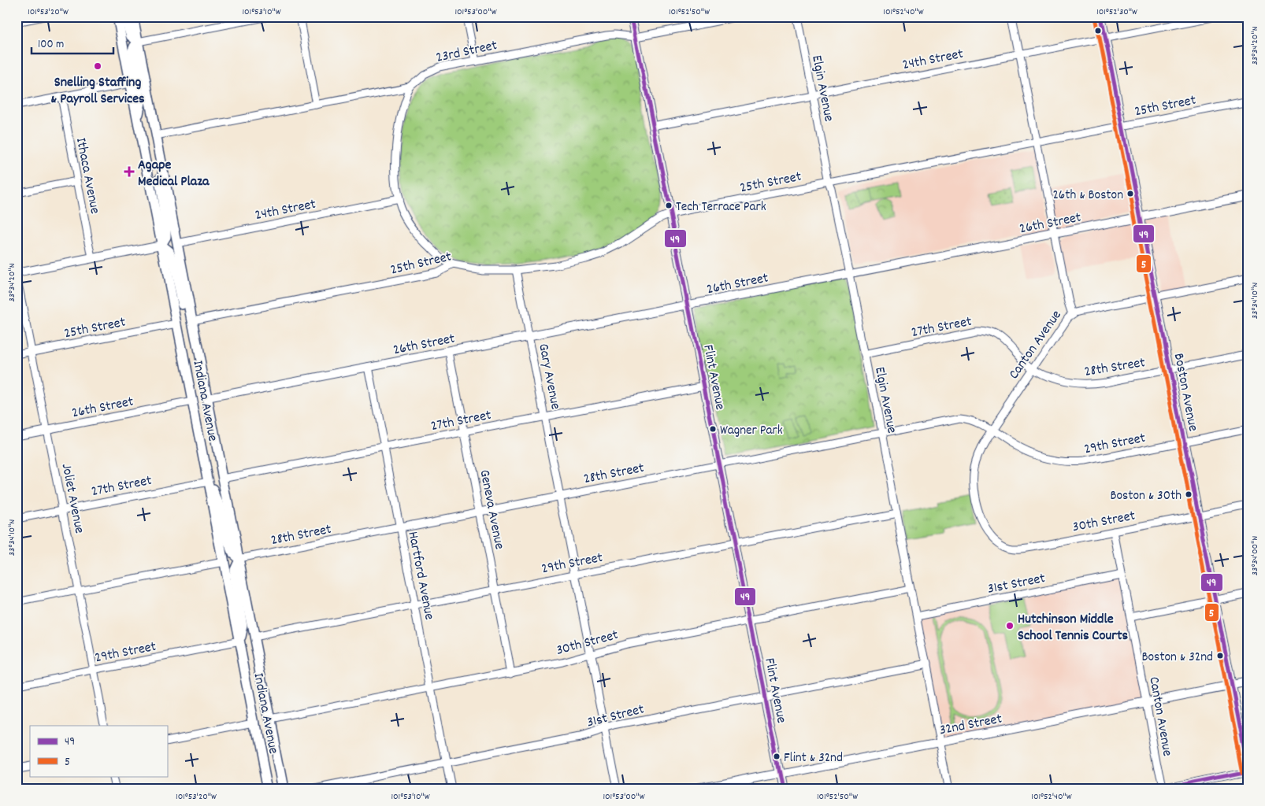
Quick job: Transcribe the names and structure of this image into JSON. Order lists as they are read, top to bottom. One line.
{"streets":{"main road":["Indiana Avenue"],"street":["23rd Street","24th Street","Elgin Avenue","25th Street","Ithaca Avenue","26th Street","27th Street","Canton Avenue","28th Street","Gary Avenue","Flint Avenue","Boston Avenue","29th Street","Joliet Avenue","Geneva Avenue","30th Street","Hartford Avenue","31st Street","32nd Street"]},"crossings":[["23rd Street","Flint Avenue"],["23rd Street","Indiana Avenue"],["24th Street","Elgin Avenue"],["24th Street","Canton Avenue"],["24th Street","Flint Avenue"],["24th Street","Boston Avenue"],["24th Street","Indiana Avenue"],["Elgin Avenue","25th Street"],["Elgin Avenue","26th Street"],["Elgin Avenue","27th Street"],["Elgin Avenue","28th Street"],["Elgin Avenue","29th Street"],["Elgin Avenue","30th Street"],["Elgin Avenue","31st Street"],["Elgin Avenue","32nd Street"],["25th Street","Canton Avenue"],["25th Street","Gary Avenue"],["25th Street","Flint Avenue"],["25th Street","Boston Avenue"],["25th Street","Indiana Avenue"],["25th Street","Joliet Avenue"],["26th Street","Canton Avenue"],["26th Street","Gary Avenue"],["26th Street","Flint Avenue"],["26th Street","Boston Avenue"],["26th Street","Indiana Avenue"],["26th Street","Joliet Avenue"],["26th Street","Geneva Avenue"],["26th Street","Hartford Avenue"],["27th Street","Canton Avenue"],["27th Street","28th Street"],["27th Street","Gary Avenue"],["27th Street","Flint Avenue"],["27th Street","Indiana Avenue"],["27th Street","Joliet Avenue"],["27th Street","Geneva Avenue"],["27th Street","Hartford Avenue"],["Canton Avenue","28th Street"],["Canton Avenue","29th Street"],["Canton Avenue","30th Street"],["Canton Avenue","31st Street"],["Canton Avenue","32nd Street"],["28th Street","Gary Avenue"],["28th Street","Flint Avenue"],["28th Street","Boston Avenue"],["28th Street","Indiana Avenue"],["28th Street","29th Street"],["28th Street","Geneva Avenue"],["28th Street","Hartford Avenue"],["Gary Avenue","29th Street"],["Gary Avenue","30th Street"],["Gary Avenue","31st Street"],["Flint Avenue","29th Street"],["Flint Avenue","30th Street"],["Flint Avenue","31st Street"],["Flint Avenue","32nd Street"],["Boston Avenue","29th Street"],["Boston Avenue","30th Street"],["Boston Avenue","32nd Street"],["Indiana Avenue","29th Street"],["Indiana Avenue","30th Street"],["29th Street","Joliet Avenue"],["29th Street","Geneva Avenue"],["29th Street","Hartford Avenue"],["Geneva Avenue","30th Street"],["30th Street","Hartford Avenue"],["Hartford Avenue","31st Street"]],"places":{"other":["Snelling Staffing & Payroll Services","26th & Boston","Tech Terrace Park","Wagner Park","Boston & 30th","Hutchinson Middle School Tennis Courts","Boston & 32nd","Flint & 32nd"],"health":["Agape Medical Plaza"]},"lines":["transit line 49","transit line 5"],"legend":["49","5"],"scale_bar":"100 m","coordinates":["101°53'20\"W","101°53'10\"W","101°53'00\"W","101°52'50\"W","101°52'40\"W","101°52'30\"W","33°34'20\"N","33°34'10\"N","33°34'00\"N"]}
